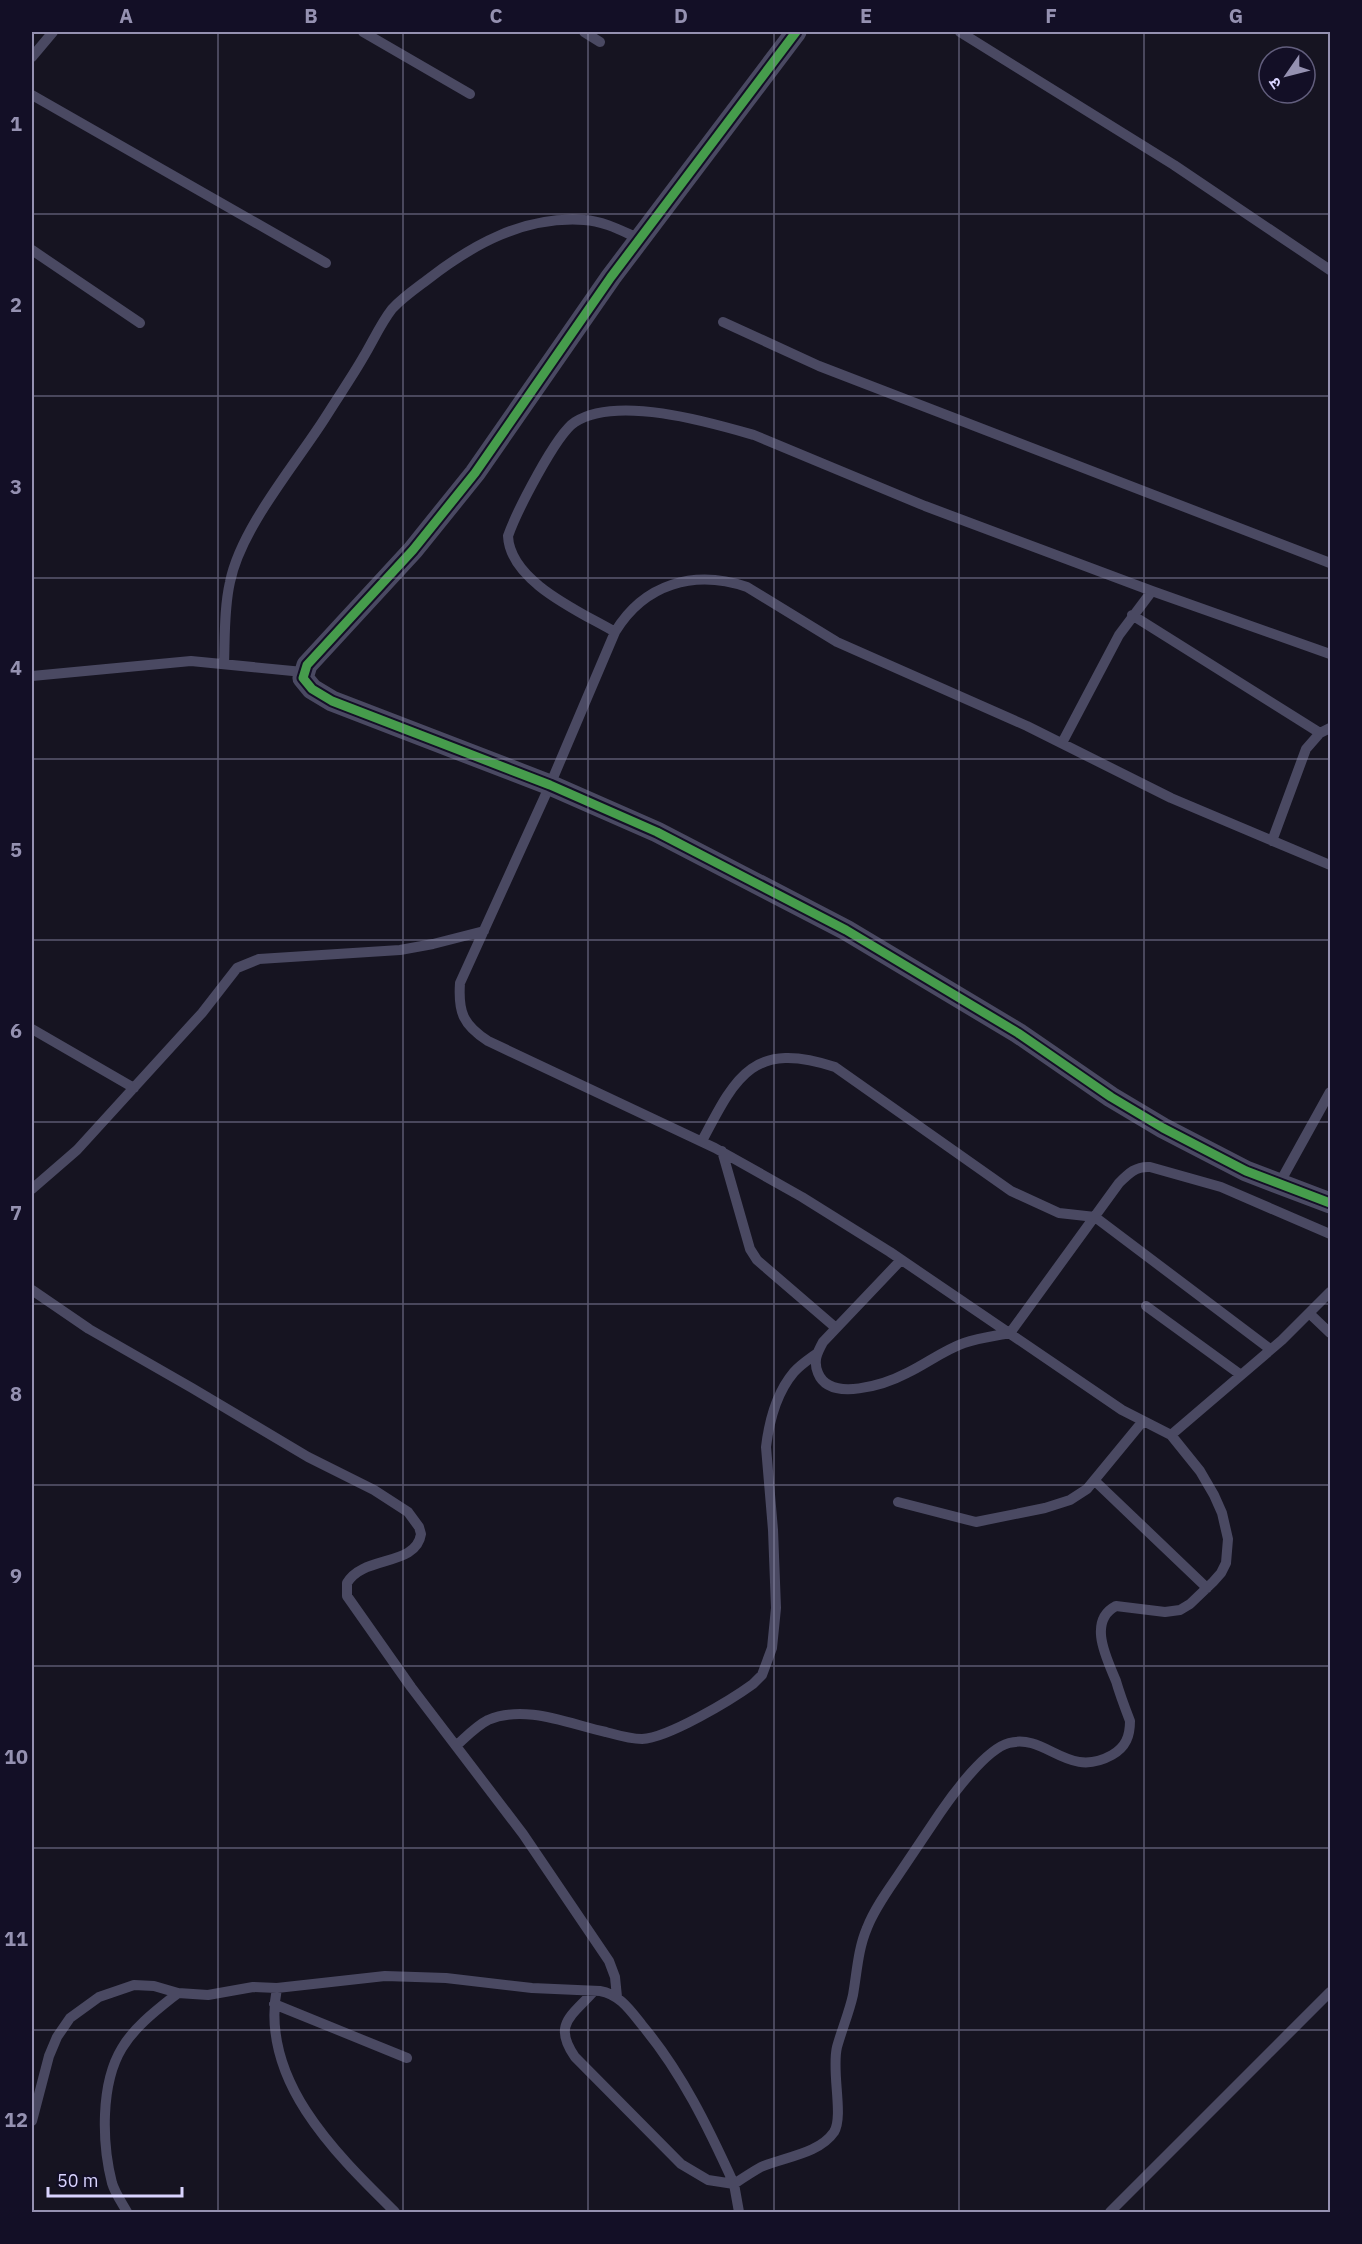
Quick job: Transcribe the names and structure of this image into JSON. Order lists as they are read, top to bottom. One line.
{"scale_bar":"50 m","north":"bottom left","grid":{"columns":["A","B","C","D","E","F","G"],"rows":["1","2","3","4","5","6","7","8","9","10","11","12"]}}
